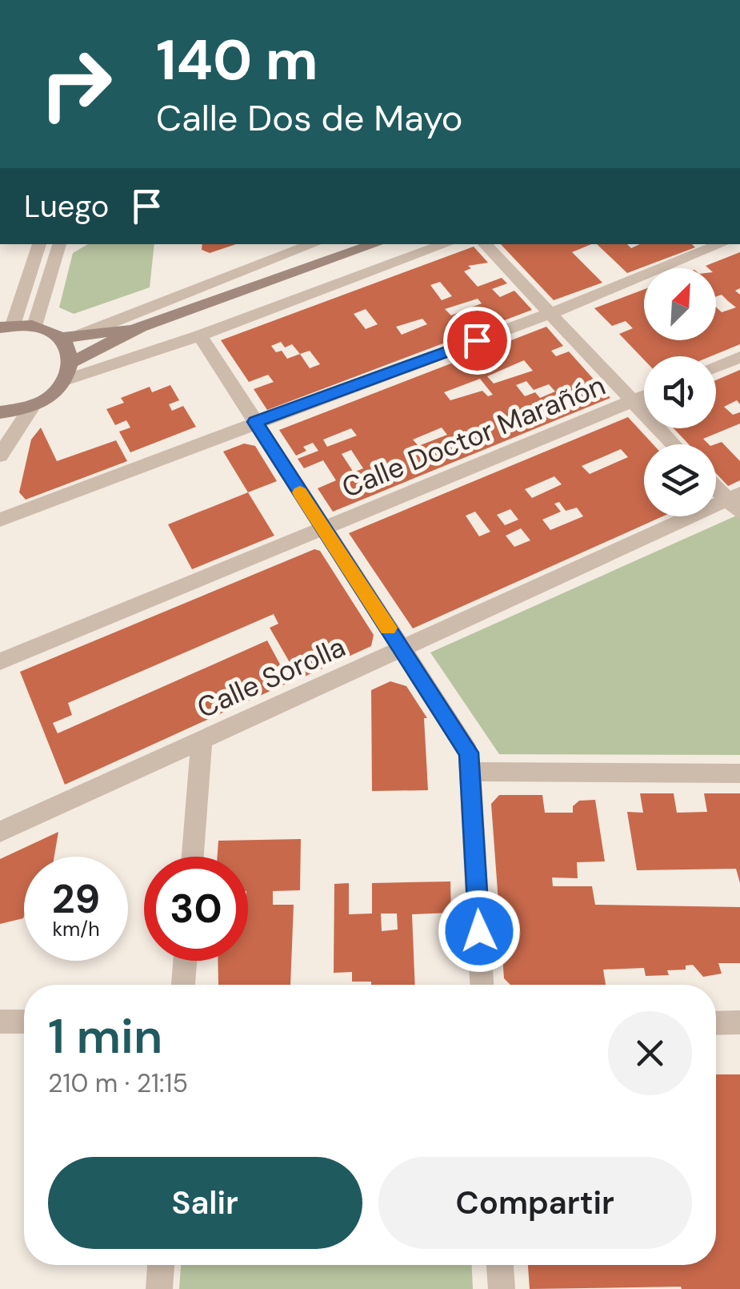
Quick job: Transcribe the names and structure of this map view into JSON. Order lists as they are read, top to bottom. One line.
{"streets":{"street":["Calle Doctor Marañón","Calle Sorolla"]},"north":"top right","page":{"turn":["140 m","Calle Dos de Mayo"],"then":"Luego","speed":"29 km/h","limit":"30","heading":["1 min","210 m · 21:15"],"buttons":["Salir","Compartir"]}}
